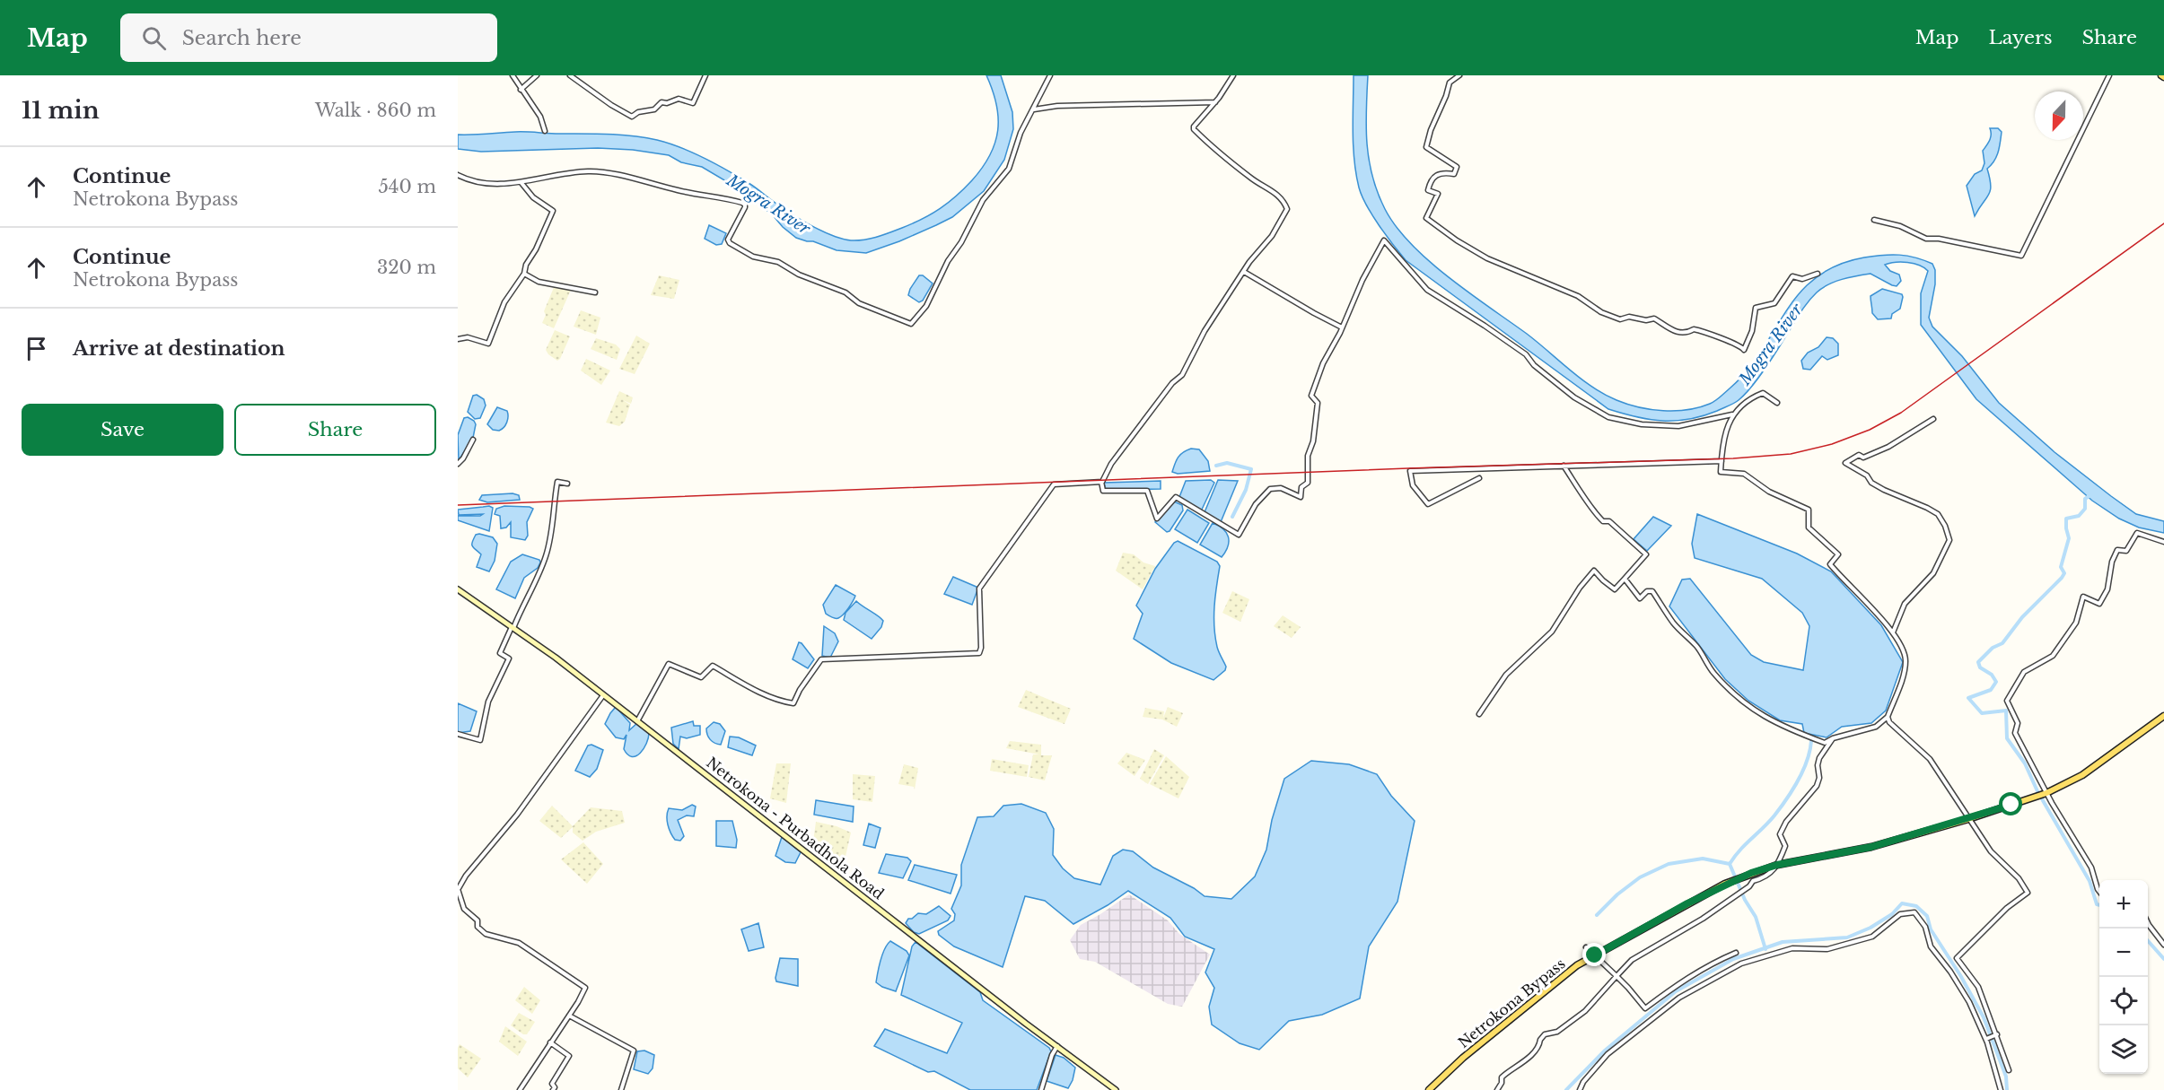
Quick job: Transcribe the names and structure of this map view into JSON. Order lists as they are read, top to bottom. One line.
{"streets":{"main road":["Netrokona - Purbadhola Road","Netrokona Bypass"]},"water":["Mogra River"],"north":"bottom","page":{"header":"Map","search":"Search here","nav":["Map","Layers","Share"],"heading":["11 min","Walk · 860 m"],"list":[["Continue","Netrokona Bypass","540 m"],["Continue","Netrokona Bypass","320 m"],"Arrive at destination"],"buttons":["Save","Share"],"map_buttons":["+","−"]}}
